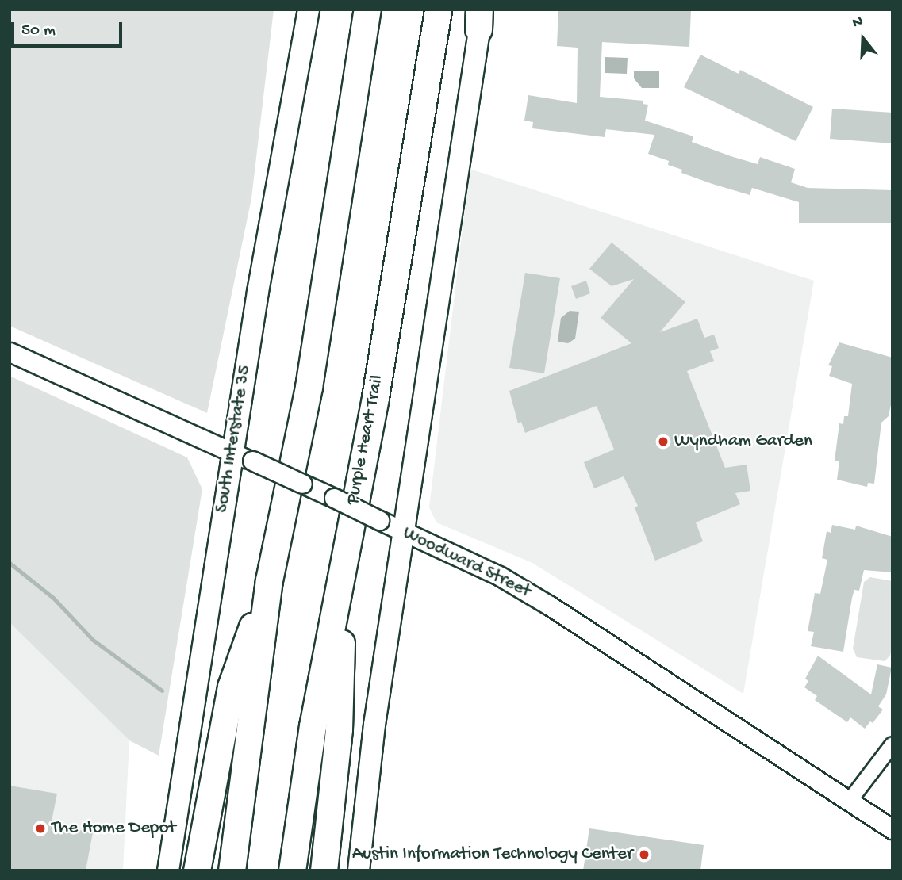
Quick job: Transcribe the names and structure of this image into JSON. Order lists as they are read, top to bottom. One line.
{"streets":{"highway":["Purple Heart Trail"],"main road":["South Interstate 35"],"street":["Woodward Street"]},"crossings":[["South Interstate 35","Woodward Street"]],"places":["Wyndham Garden","The Home Depot","Austin Information Technology Center"],"scale_bar":"50 m","north":"top"}
